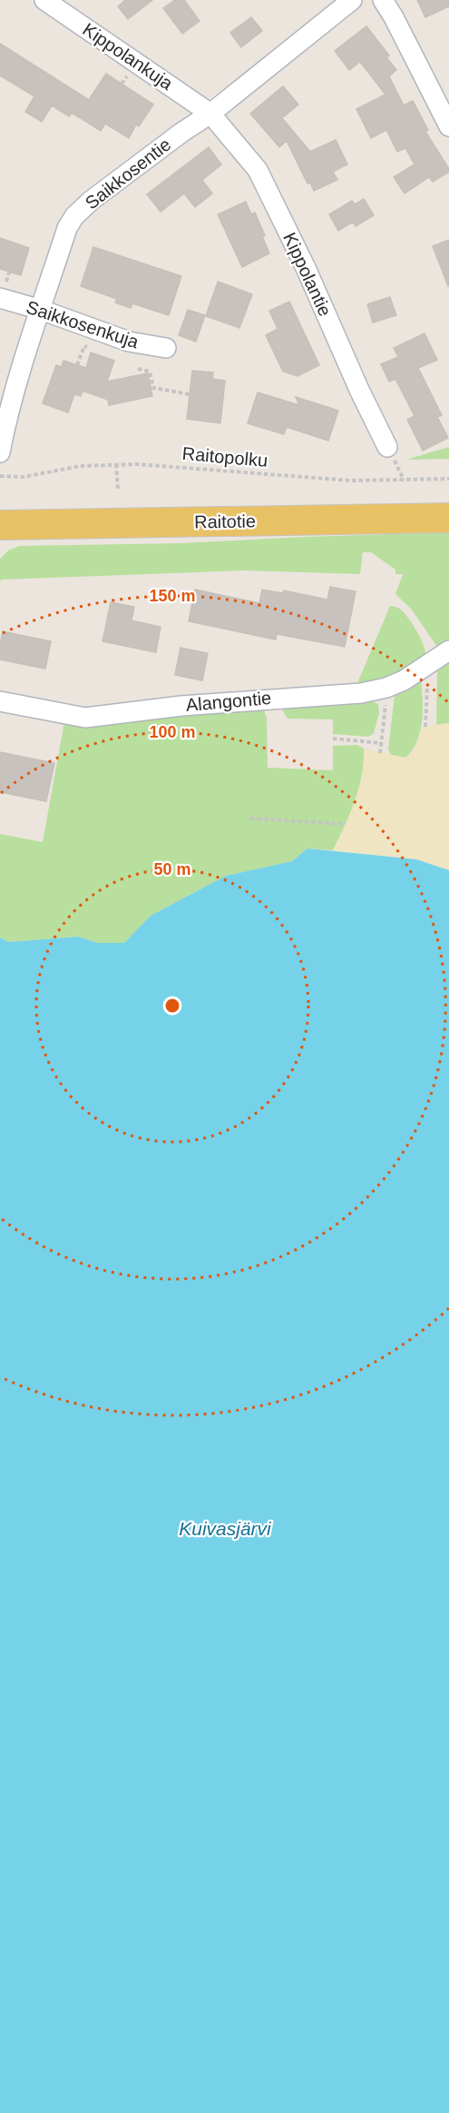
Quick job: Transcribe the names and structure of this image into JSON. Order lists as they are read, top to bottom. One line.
{"streets":{"main road":["Raitotie"],"street":["Kippolankuja","Saikkosentie","Kippolantie","Saikkosenkuja","Alangontie"],"path":["Raitopolku"]},"crossings":[["Kippolankuja","Saikkosentie"],["Kippolankuja","Kippolantie"],["Saikkosentie","Kippolantie"],["Saikkosentie","Saikkosenkuja"]],"water":["Kuivasjärvi"],"rings":["150 m","100 m","50 m"]}
